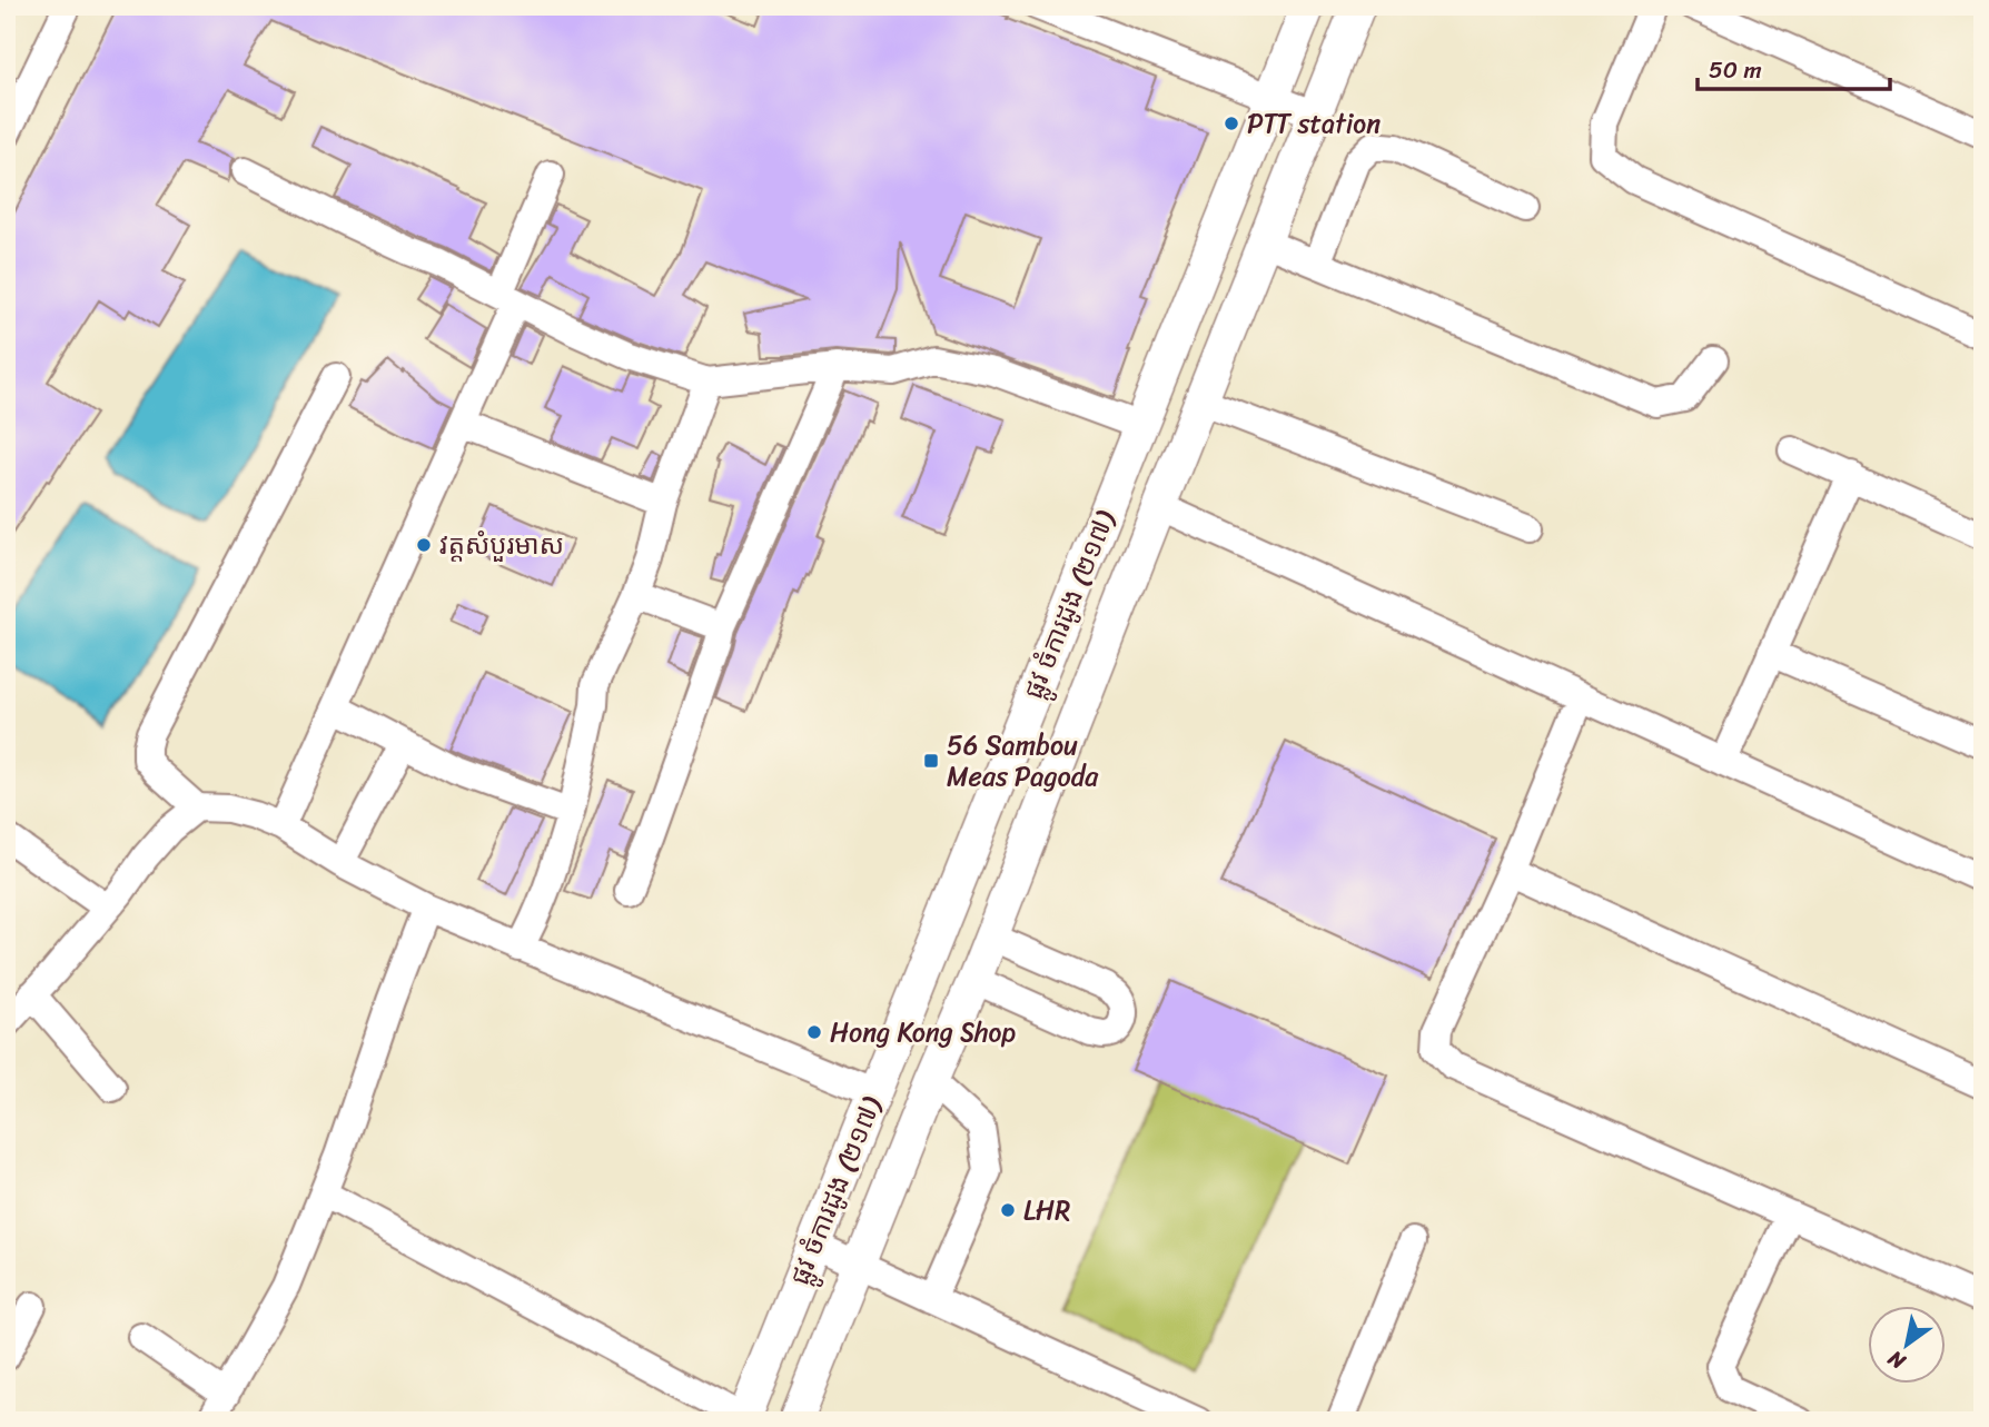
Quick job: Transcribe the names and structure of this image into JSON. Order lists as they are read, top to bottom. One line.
{"streets":{"main road":["ផ្លូវ ចំការដូង (២១៧)"]},"places":{"other":["PTT station","វត្តសំបួរមាស","Hong Kong Shop","LHR"],"transit":["56 Sambou Meas Pagoda"]},"scale_bar":"50 m","north":"bottom left"}
